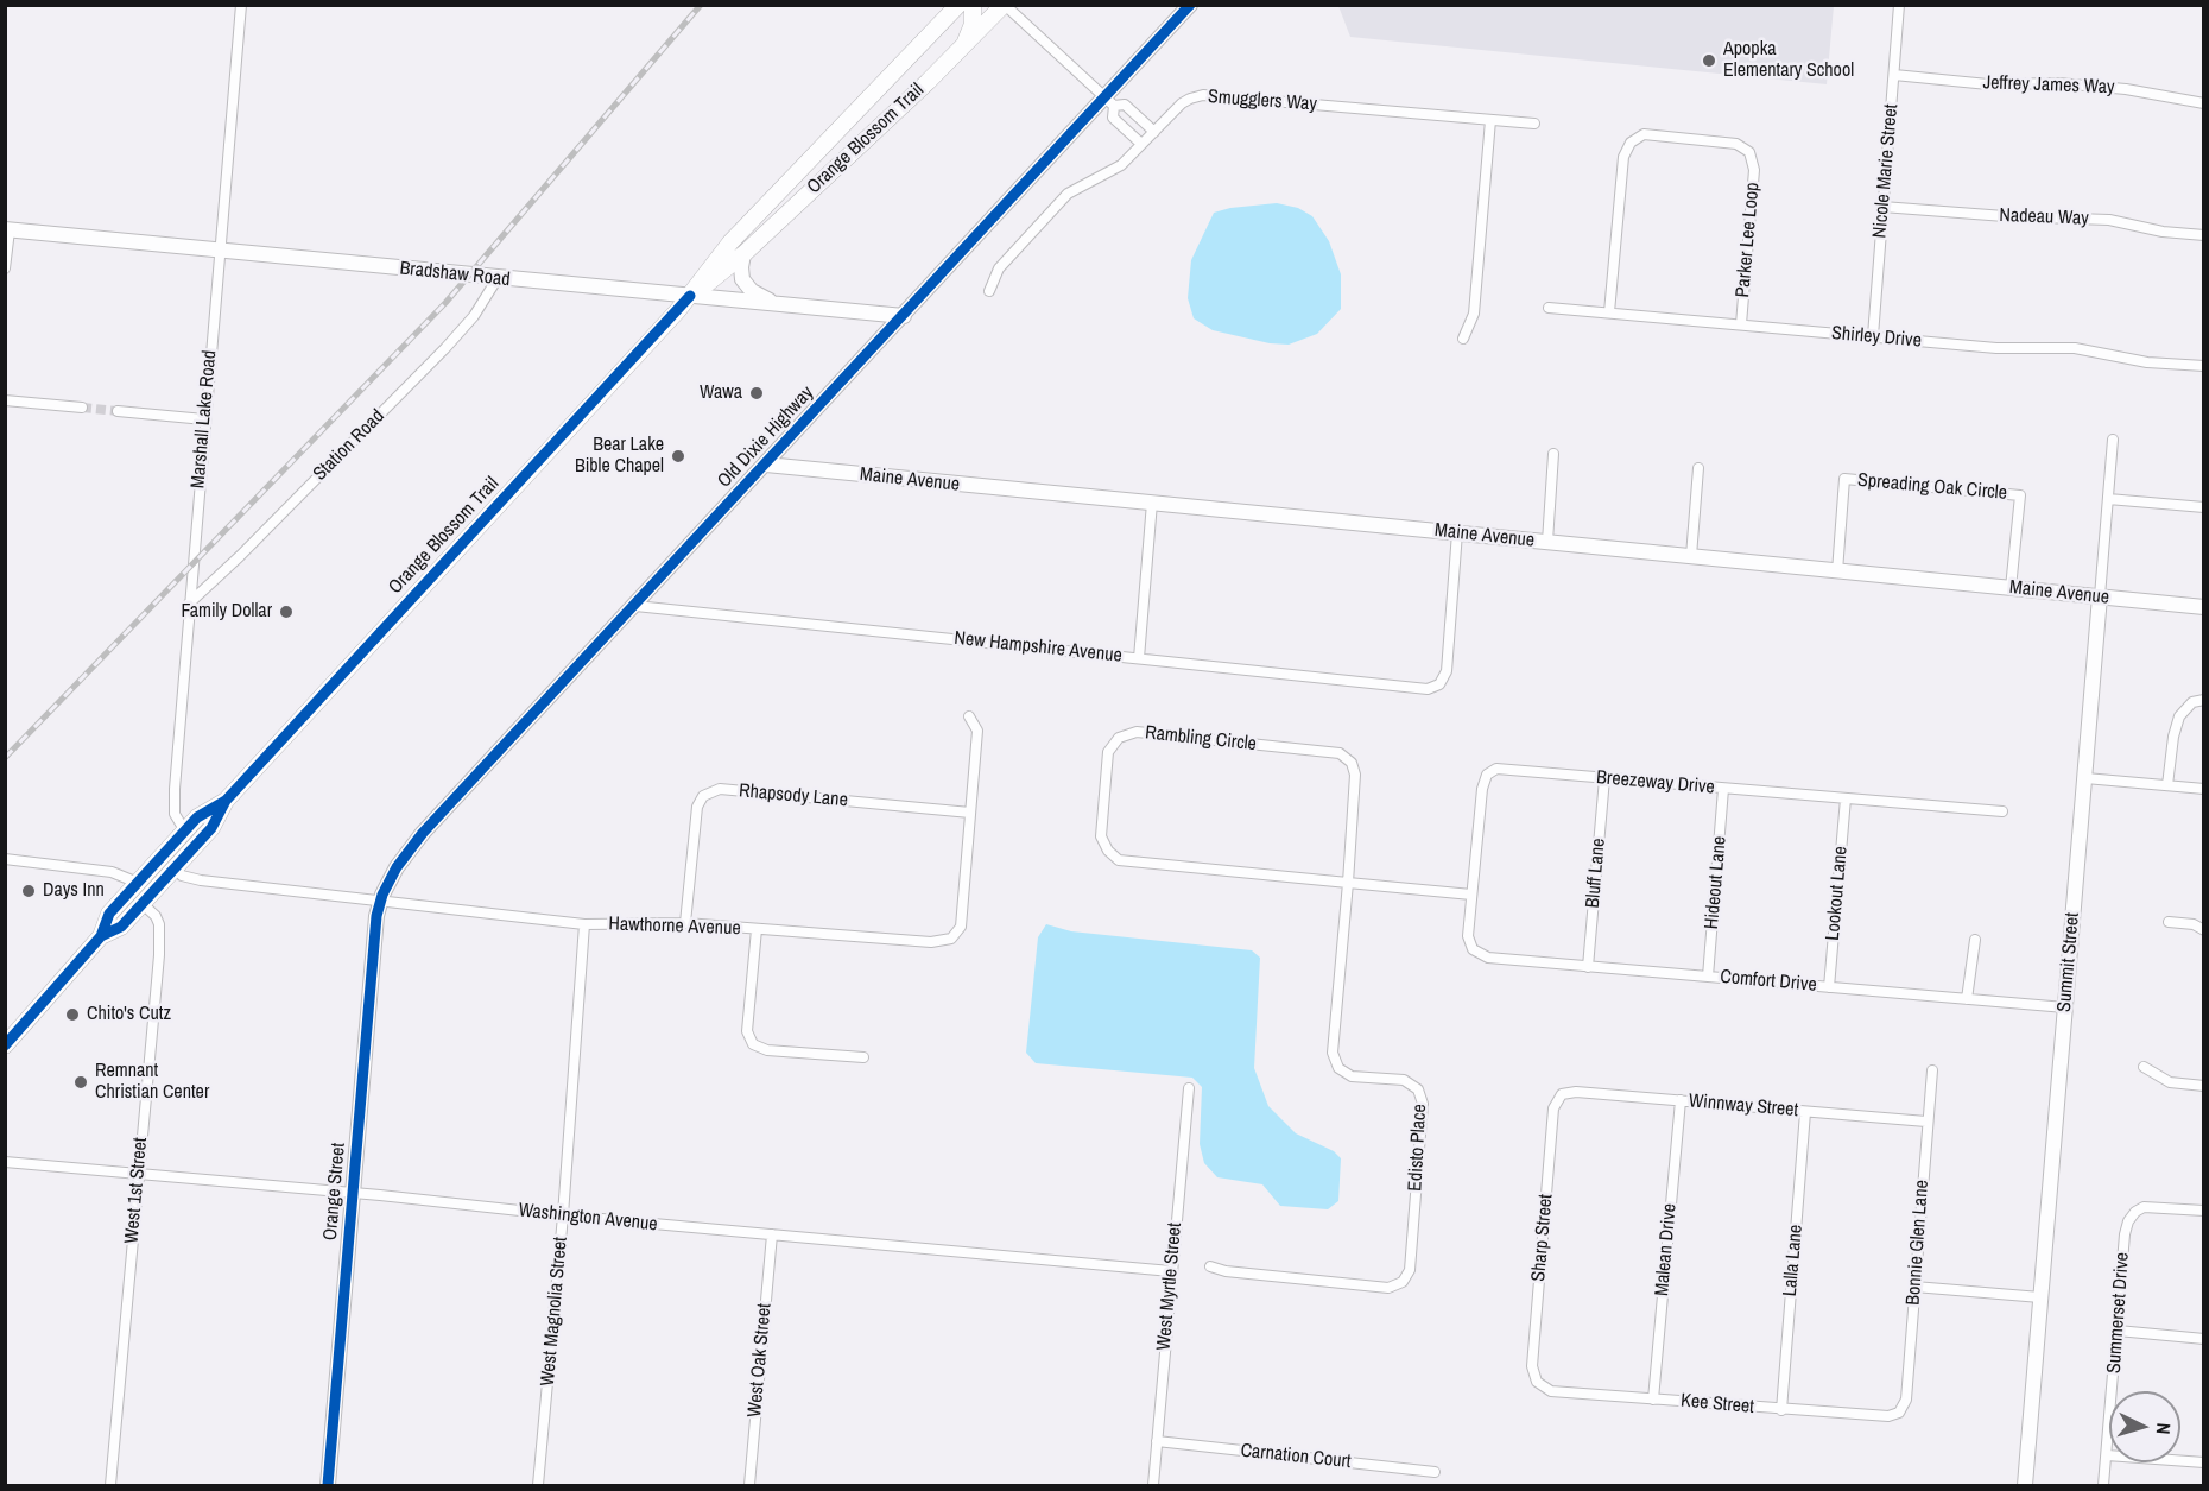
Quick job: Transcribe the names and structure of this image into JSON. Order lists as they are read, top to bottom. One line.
{"streets":{"main road":["Orange Blossom Trail"],"street":["Jeffrey James Way","Smugglers Way","Nicole Marie Street","Nadeau Way","Parker Lee Loop","Bradshaw Road","Shirley Drive","Marshall Lake Road","Old Dixie Highway","Station Road","Maine Avenue","Spreading Oak Circle","New Hampshire Avenue","Rambling Circle","Breezeway Drive","Rhapsody Lane","Bluff Lane","Hideout Lane","Lookout Lane","Hawthorne Avenue","Summit Street","Comfort Drive","Winnway Street","Edisto Place","West 1st Street","Orange Street","Washington Avenue","Sharp Street","Bonnie Glen Lane","Malean Drive","Lalla Lane","West Myrtle Street","West Magnolia Street","Summerset Drive","West Oak Street","Kee Street","Carnation Court"]},"crossings":[["Jeffrey James Way","Nicole Marie Street"],["Orange Blossom Trail","Bradshaw Road"],["Orange Blossom Trail","Marshall Lake Road"],["Orange Blossom Trail","Hawthorne Avenue"],["Orange Blossom Trail","West 1st Street"],["Nicole Marie Street","Nadeau Way"],["Nicole Marie Street","Shirley Drive"],["Parker Lee Loop","Shirley Drive"],["Bradshaw Road","Marshall Lake Road"],["Bradshaw Road","Old Dixie Highway"],["Bradshaw Road","Station Road"],["Marshall Lake Road","Station Road"],["Old Dixie Highway","Maine Avenue"],["Old Dixie Highway","New Hampshire Avenue"],["Old Dixie Highway","Hawthorne Avenue"],["Old Dixie Highway","Orange Street"],["Maine Avenue","Spreading Oak Circle"],["Maine Avenue","New Hampshire Avenue"],["Maine Avenue","Summit Street"],["Rambling Circle","Breezeway Drive"],["Rambling Circle","Edisto Place"],["Breezeway Drive","Bluff Lane"],["Breezeway Drive","Hideout Lane"],["Breezeway Drive","Lookout Lane"],["Breezeway Drive","Comfort Drive"],["Rhapsody Lane","Hawthorne Avenue"],["Bluff Lane","Comfort Drive"],["Hideout Lane","Comfort Drive"],["Lookout Lane","Comfort Drive"],["Hawthorne Avenue","Orange Street"],["Hawthorne Avenue","West Magnolia Street"],["Summit Street","Comfort Drive"],["Winnway Street","Sharp Street"],["Winnway Street","Bonnie Glen Lane"],["Winnway Street","Malean Drive"],["Winnway Street","Lalla Lane"],["West 1st Street","Washington Avenue"],["Orange Street","Washington Avenue"],["Washington Avenue","West Myrtle Street"],["Washington Avenue","West Magnolia Street"],["Washington Avenue","West Oak Street"],["Sharp Street","Kee Street"],["Bonnie Glen Lane","Kee Street"],["Malean Drive","Kee Street"],["Lalla Lane","Kee Street"],["West Myrtle Street","Carnation Court"]],"places":["Apopka Elementary School","Wawa","Bear Lake Bible Chapel","Family Dollar","Days Inn","Chito's Cutz","Remnant Christian Center"],"north":"right"}
